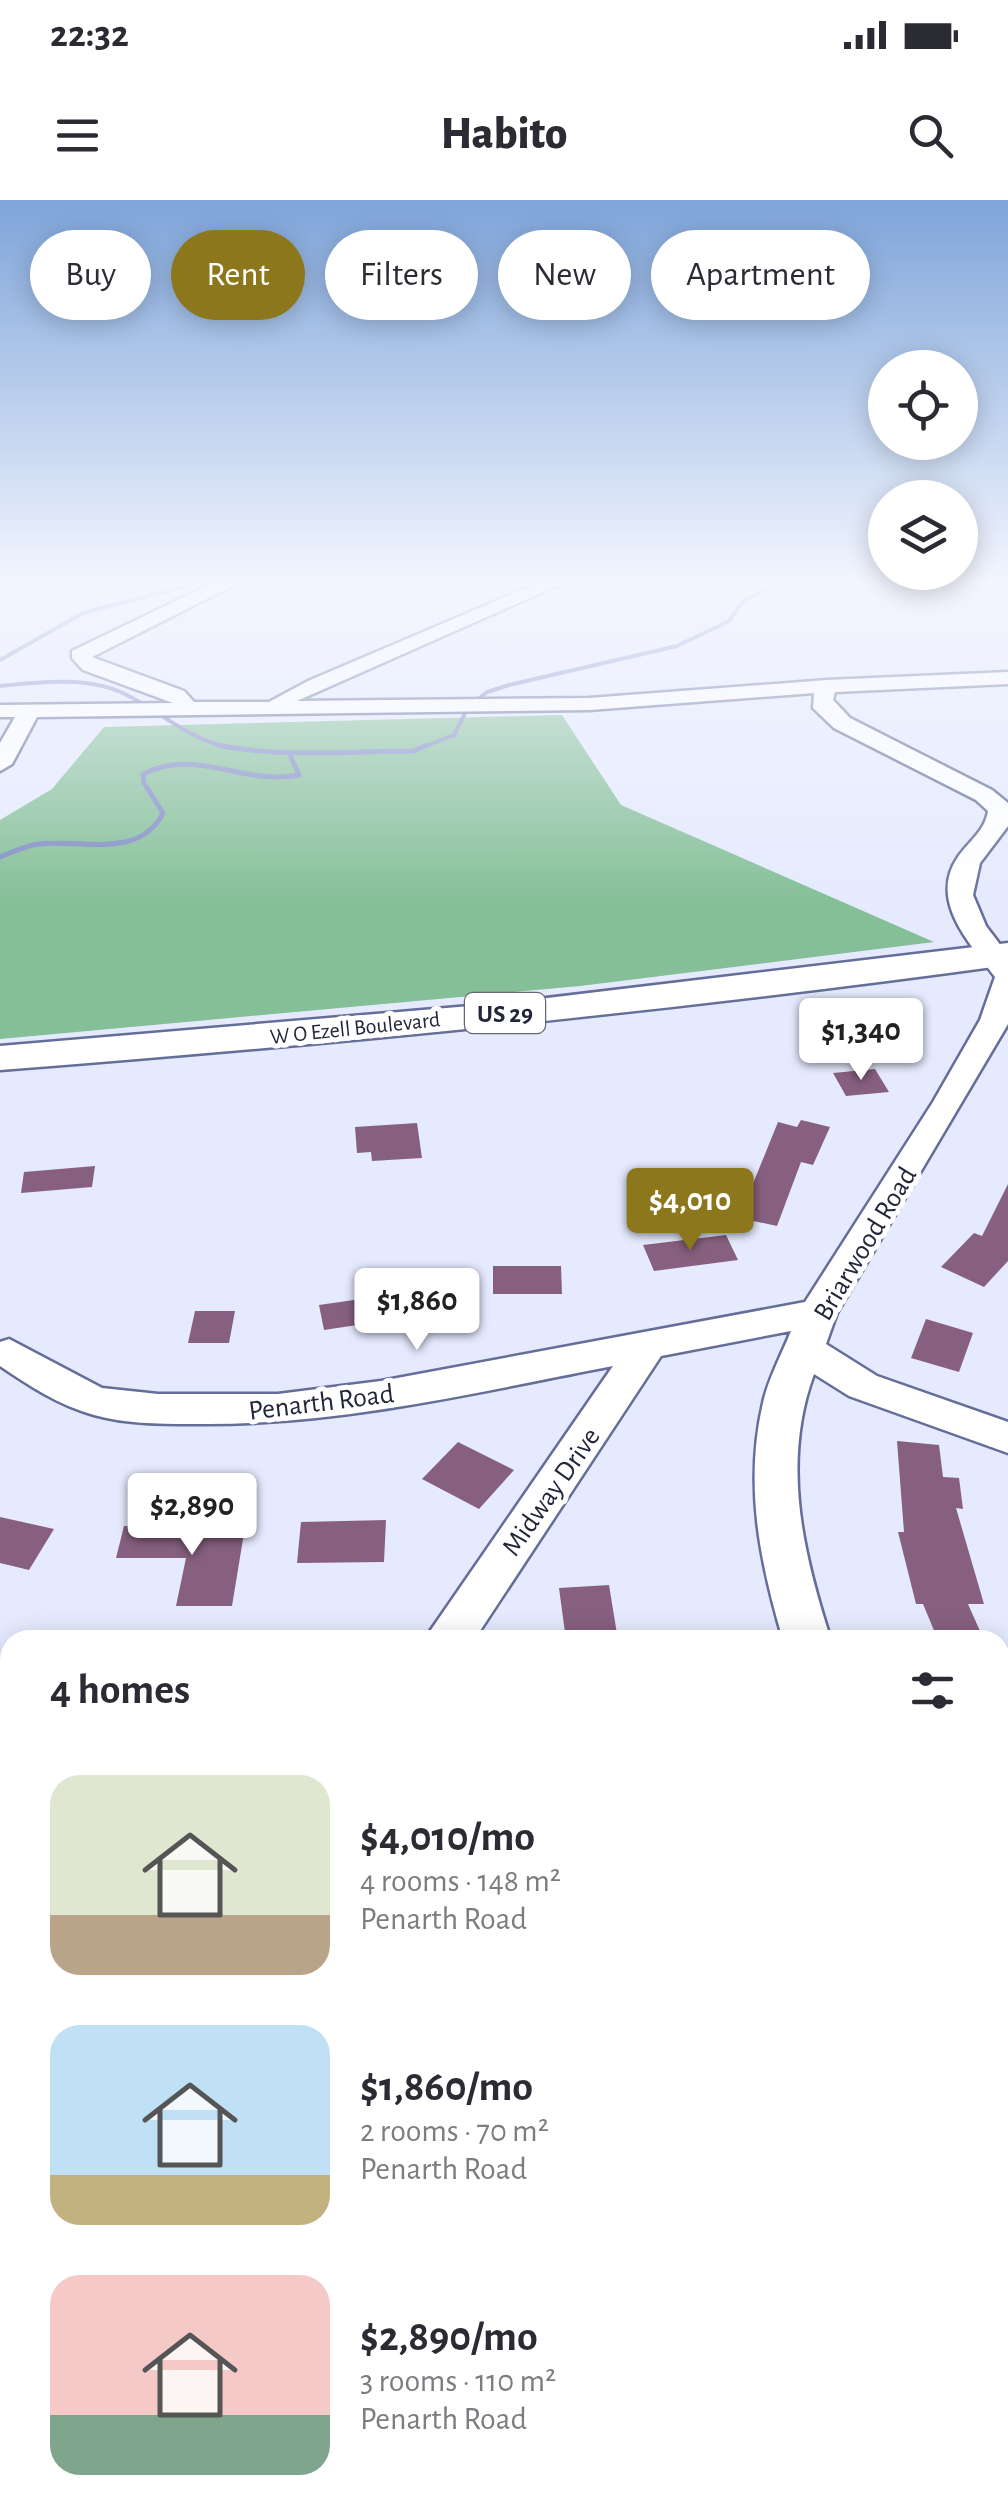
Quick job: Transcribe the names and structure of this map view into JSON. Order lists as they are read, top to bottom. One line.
{"streets":{"main road":["US 29","W O Ezell Boulevard"],"street":["Briarwood Road","Penarth Road","Midway Drive"]},"crossings":[["W O Ezell Boulevard","Briarwood Road"],["Briarwood Road","Penarth Road"],["Penarth Road","Midway Drive"]],"page":{"status":"22:32","header":"Habito","chip":["Buy","Rent","Filters","New","Apartment"],"price":["$1,340","$4,010","$1,860","$2,890"],"heading":"4 homes","list":[{"name":"$4,010/mo","note":"4 rooms · 148 m² · Penarth Road"},{"name":"$1,860/mo","note":"2 rooms · 70 m² · Penarth Road"},{"name":"$2,890/mo","note":"3 rooms · 110 m² · Penarth Road"}]}}
